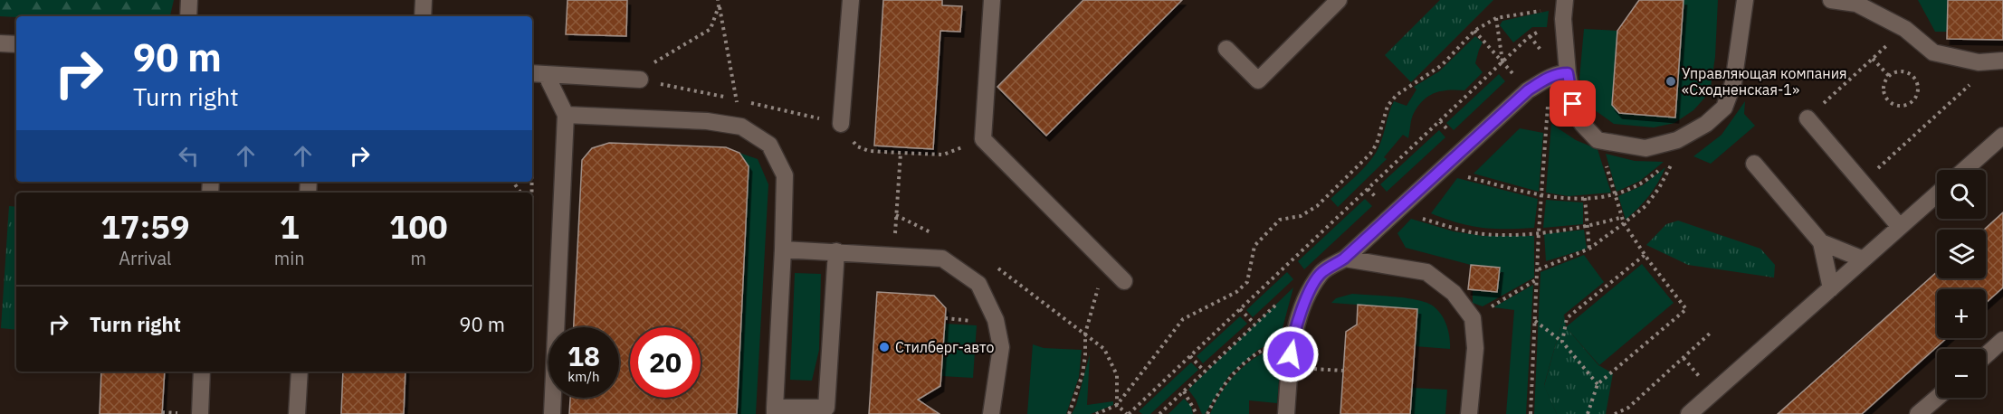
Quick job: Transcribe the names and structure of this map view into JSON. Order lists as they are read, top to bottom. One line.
{"places":["Управляющая компания «Сходненская-1»","Стилберг-авто"],"page":{"turn":["90 m","Turn right"],"map_buttons":["+","−"],"eta":["17:59","Arrival","1","min","100","m"],"list":[{"name":"Turn right","value":"90 m"}],"speed":"18 km/h","limit":"20"}}
